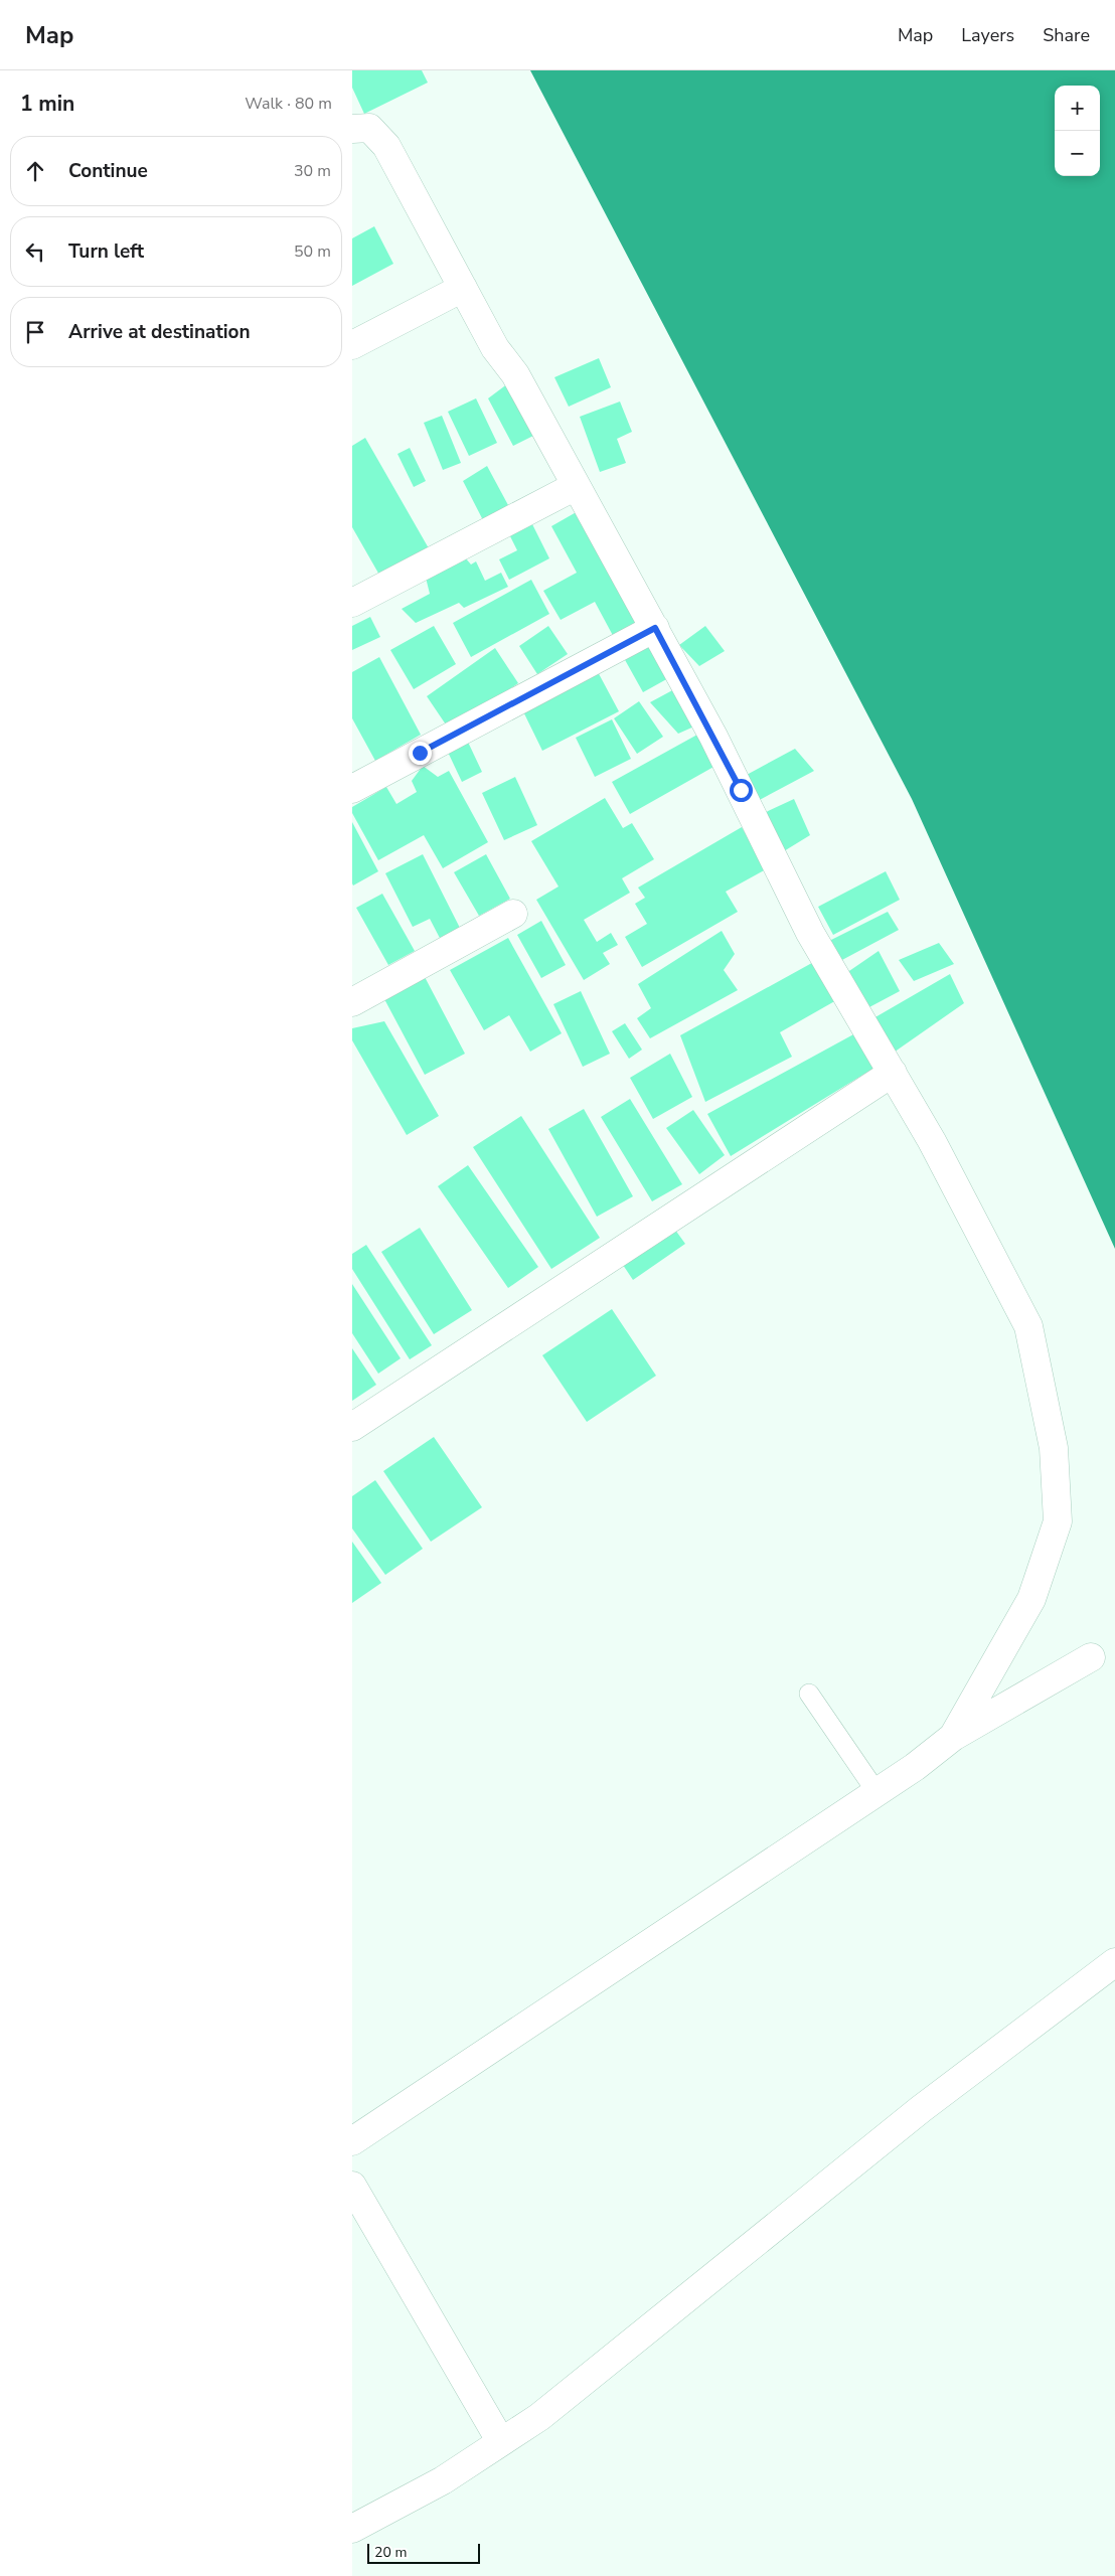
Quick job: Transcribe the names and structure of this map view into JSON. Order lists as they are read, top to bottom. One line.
{"scale_bar":"20 m","page":{"header":"Map","nav":["Map","Layers","Share"],"heading":["1 min","Walk · 80 m"],"map_buttons":["+","−"],"list":[["Continue","30 m"],["Turn left","50 m"],"Arrive at destination"],"scale":"20 m"}}
